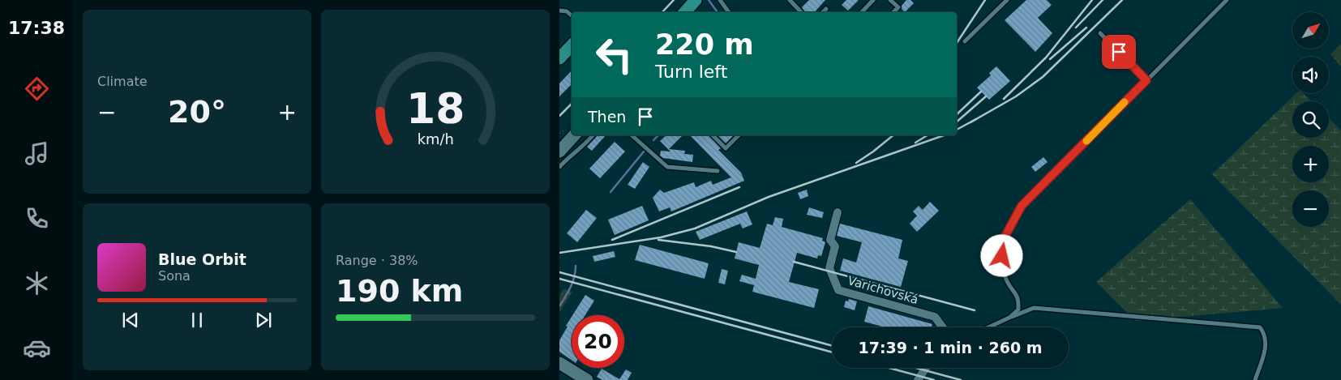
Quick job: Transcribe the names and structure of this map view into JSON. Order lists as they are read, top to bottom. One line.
{"streets":{"street":["Varichovská"]},"north":"top right","page":{"tabs":"17:38","tile":["Climate",["Range · 38%","190 km"]],"map_buttons":["+","−"],"turn":["220 m","Turn left"],"heat":["−","20°","+"],"then":"Then","song":["Blue Orbit","Sona"],"limit":"20","trip":"17:39 · 1 min · 260 m","gauge":["18","km/h"]}}
